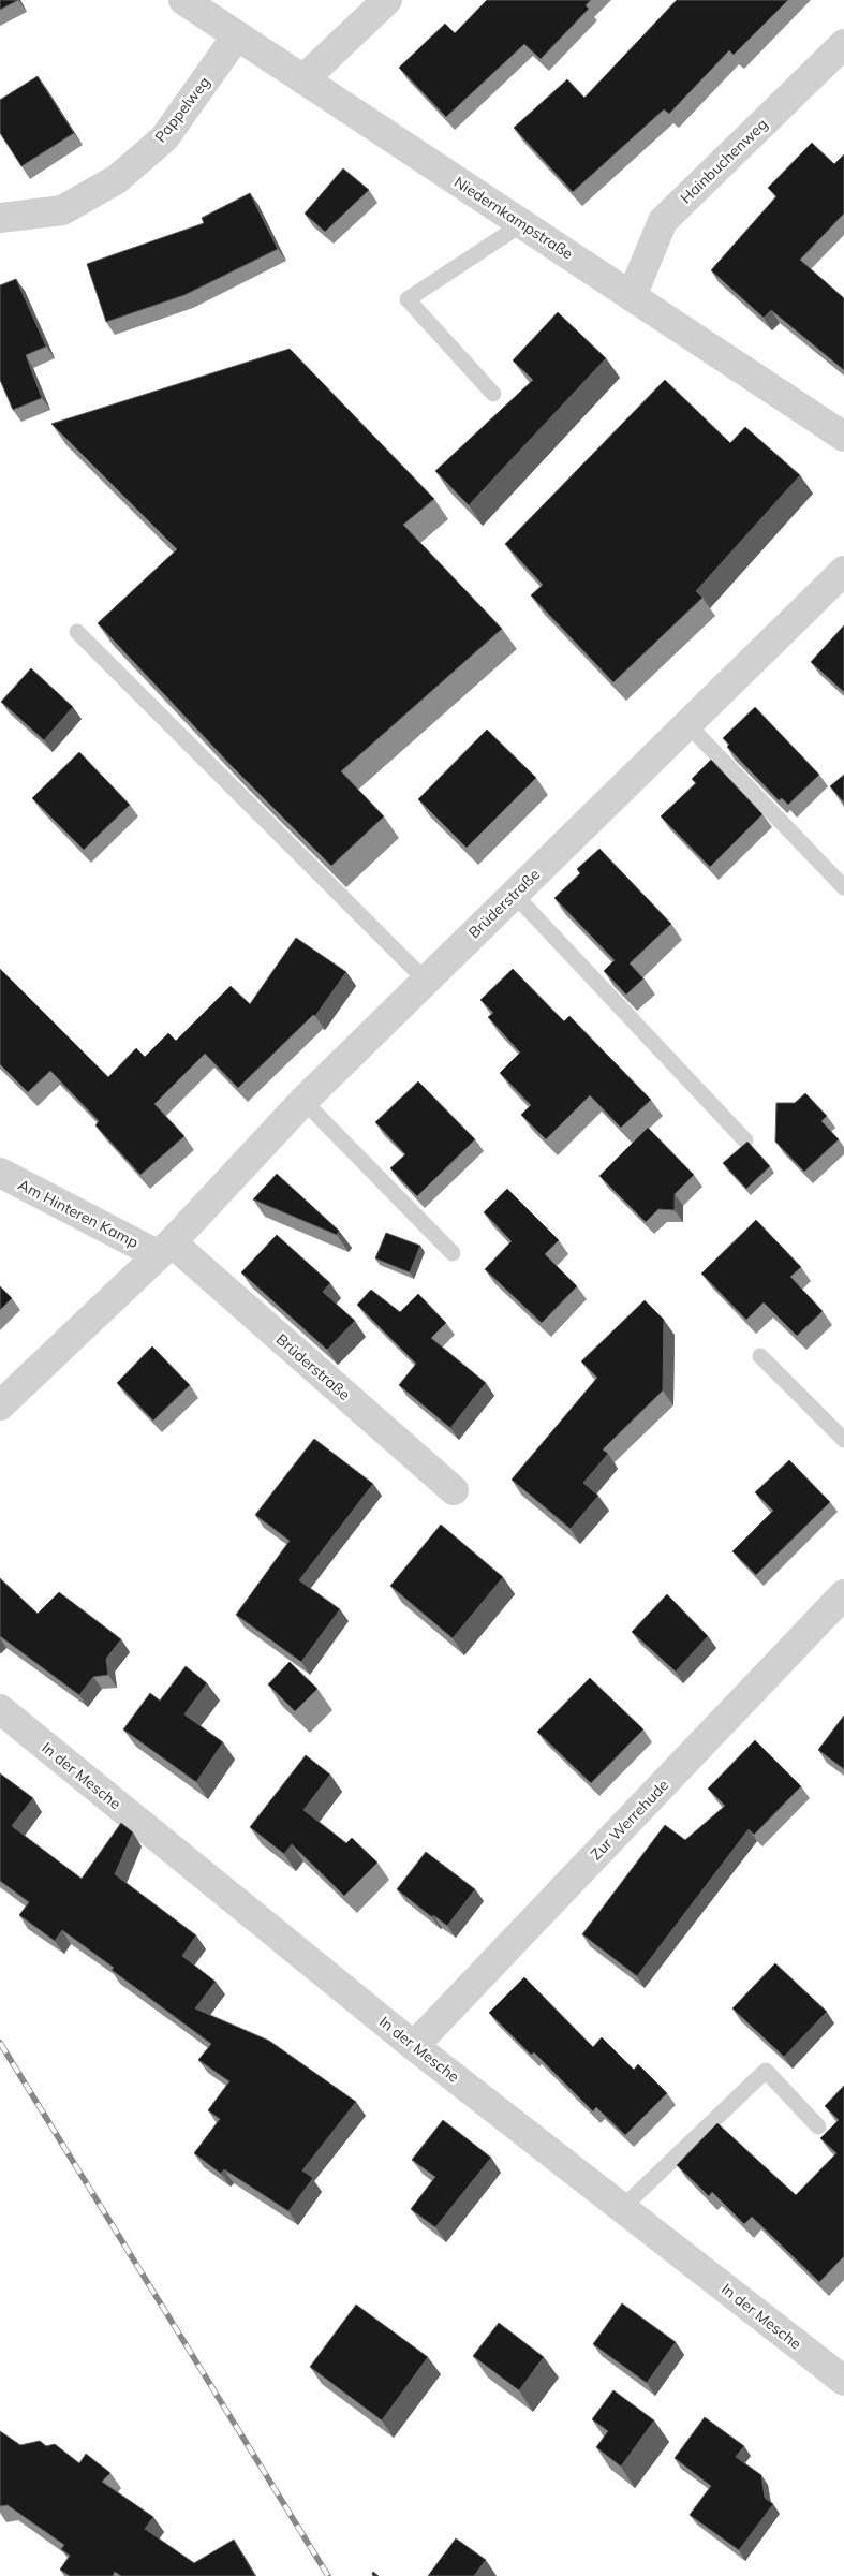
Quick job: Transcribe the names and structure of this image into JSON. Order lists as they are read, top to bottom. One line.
{"streets":{"street":["Pappelweg","Hainbuchenweg","Niedernkampstraße","Brüderstraße","Am Hinteren Kamp","In der Mesche","Zur Werrehude"]},"crossings":[["Pappelweg","Niedernkampstraße"],["Hainbuchenweg","Niedernkampstraße"],["Brüderstraße","Am Hinteren Kamp"],["In der Mesche","Zur Werrehude"]]}
